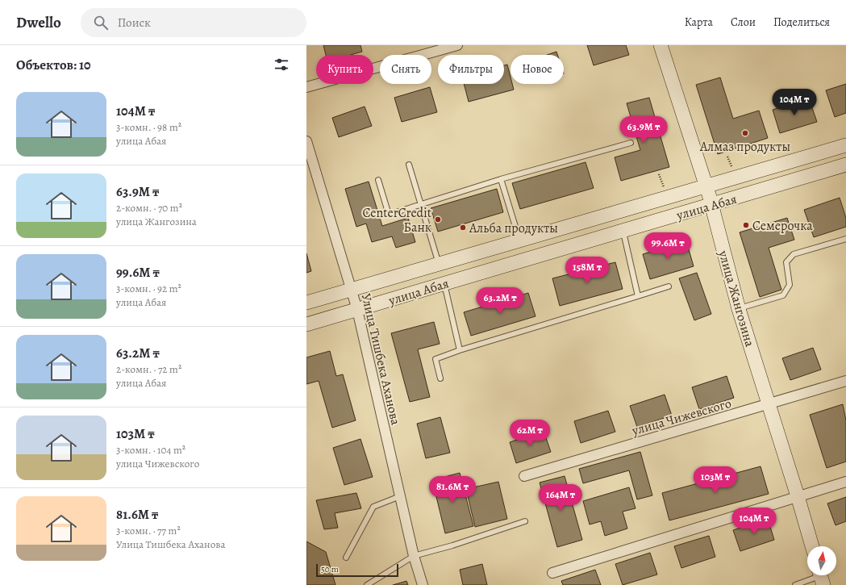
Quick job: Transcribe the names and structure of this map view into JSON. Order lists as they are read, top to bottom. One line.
{"streets":{"main road":["улица Абая","улица Жангозина"],"street":["Улица Тишбека Аханова","улица Чижевского"]},"crossings":[["улица Абая","улица Жангозина"],["улица Абая","Улица Тишбека Аханова"],["улица Жангозина","улица Чижевского"]],"places":["Алмаз продукты","CenterCredit Банк","Семерочка","Альба продукты"],"scale_bar":"50 m","north":"top","page":{"header":"Dwello","search":"Поиск","nav":["Карта","Слои","Поделиться"],"heading":"Объектов: 10","chip":["Купить","Снять","Фильтры","Новое"],"list":[{"name":"104M ₸","note":"3-комн. · 98 m² · улица Абая"},{"name":"63.9M ₸","note":"2-комн. · 70 m² · улица Жангозина"},{"name":"99.6M ₸","note":"3-комн. · 92 m² · улица Абая"},{"name":"63.2M ₸","note":"2-комн. · 72 m² · улица Абая"},{"name":"103M ₸","note":"3-комн. · 104 m² · улица Чижевского"},{"name":"81.6M ₸","note":"3-комн. · 77 m² · Улица Тишбека Аханова"}],"price":["104M ₸","63.9M ₸","99.6M ₸","158M ₸","63.2M ₸","62M ₸","103M ₸","81.6M ₸","164M ₸","104M ₸"],"scale":"50 m"}}
